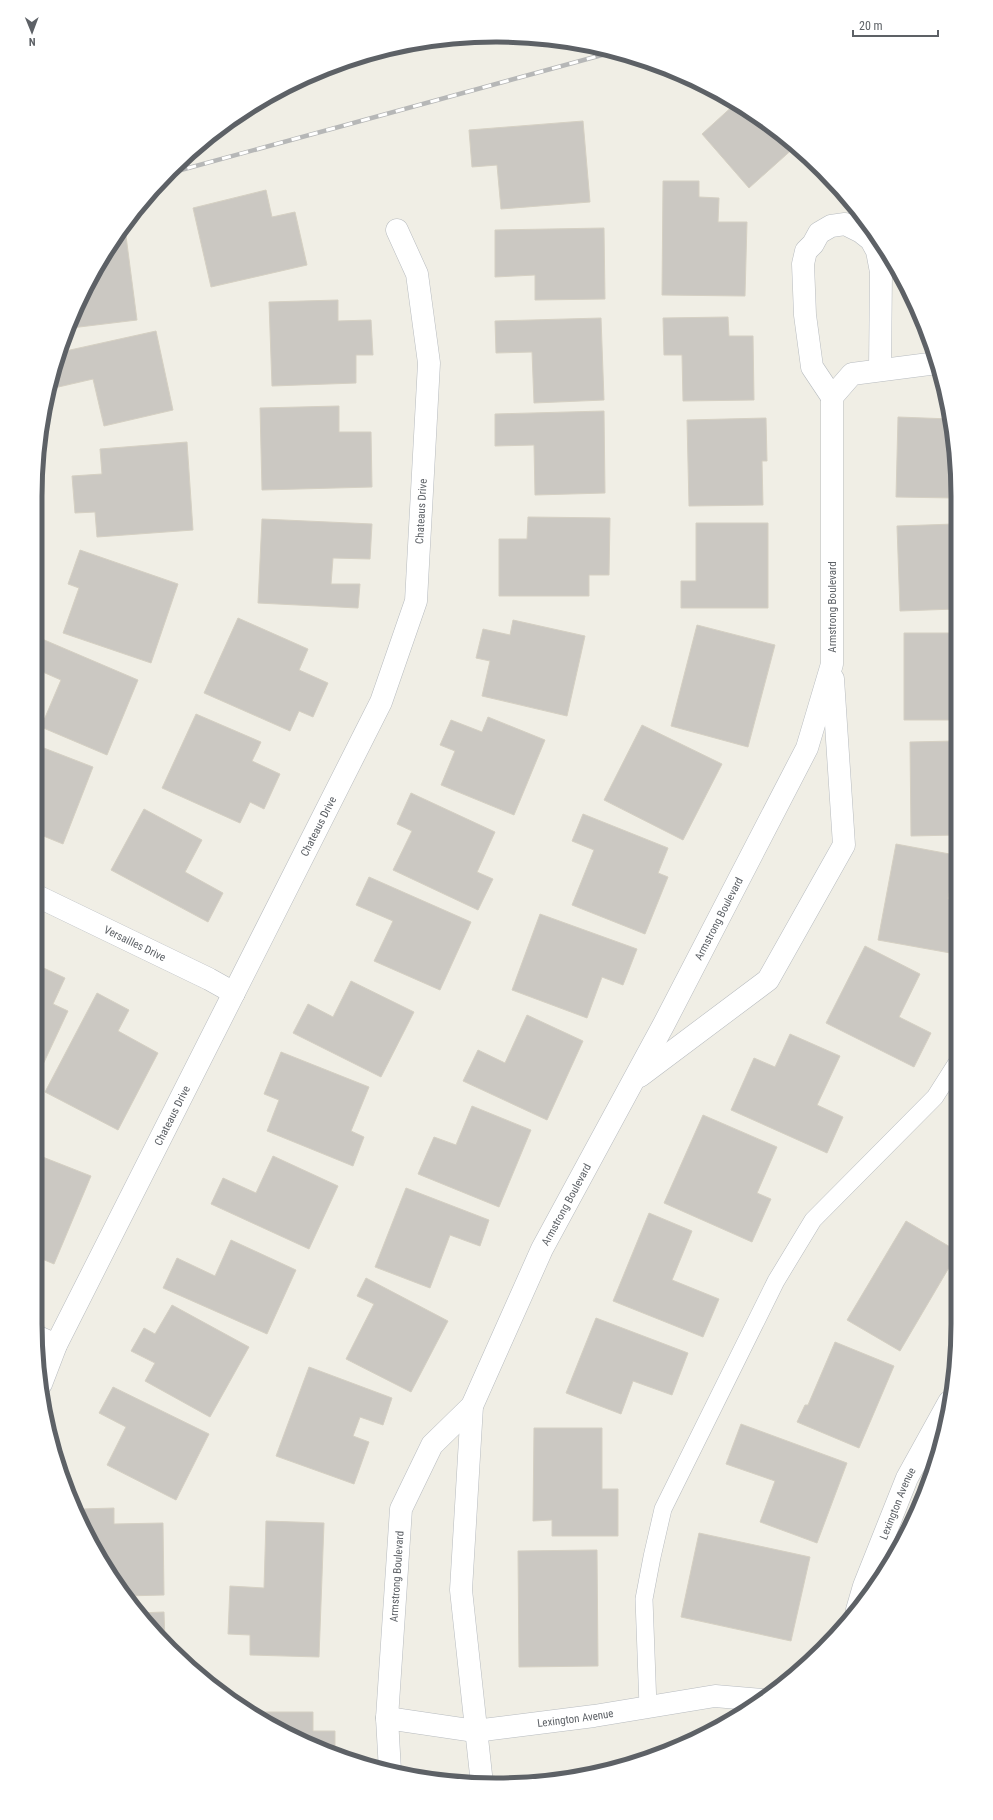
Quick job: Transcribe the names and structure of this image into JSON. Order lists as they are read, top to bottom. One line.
{"streets":{"street":["Chateaus Drive","Armstrong Boulevard","Versailles Drive","Lexington Avenue"]},"crossings":[["Chateaus Drive","Versailles Drive"],["Armstrong Boulevard","Lexington Avenue"]],"scale_bar":"20 m","north":"bottom"}
